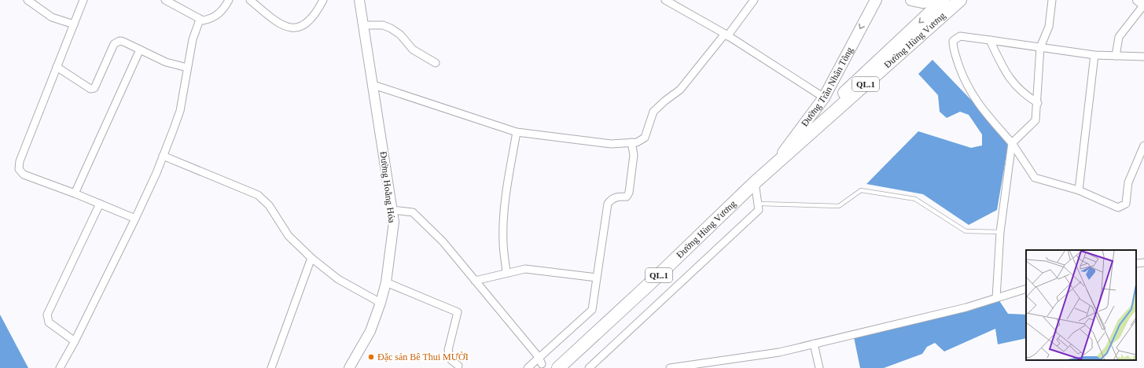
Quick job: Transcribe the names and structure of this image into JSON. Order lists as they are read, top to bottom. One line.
{"streets":{"highway":["Đường Hùng Vương","QL.1"],"main road":["Đường Trần Nhân Tông","Đường Hoằng Hóa"]},"crossings":[["Đường Hùng Vương","Đường Trần Nhân Tông"]],"one_way":["Đường Trần Nhân Tông"],"places":["Đặc sản Bê Thui MƯỜI"]}
